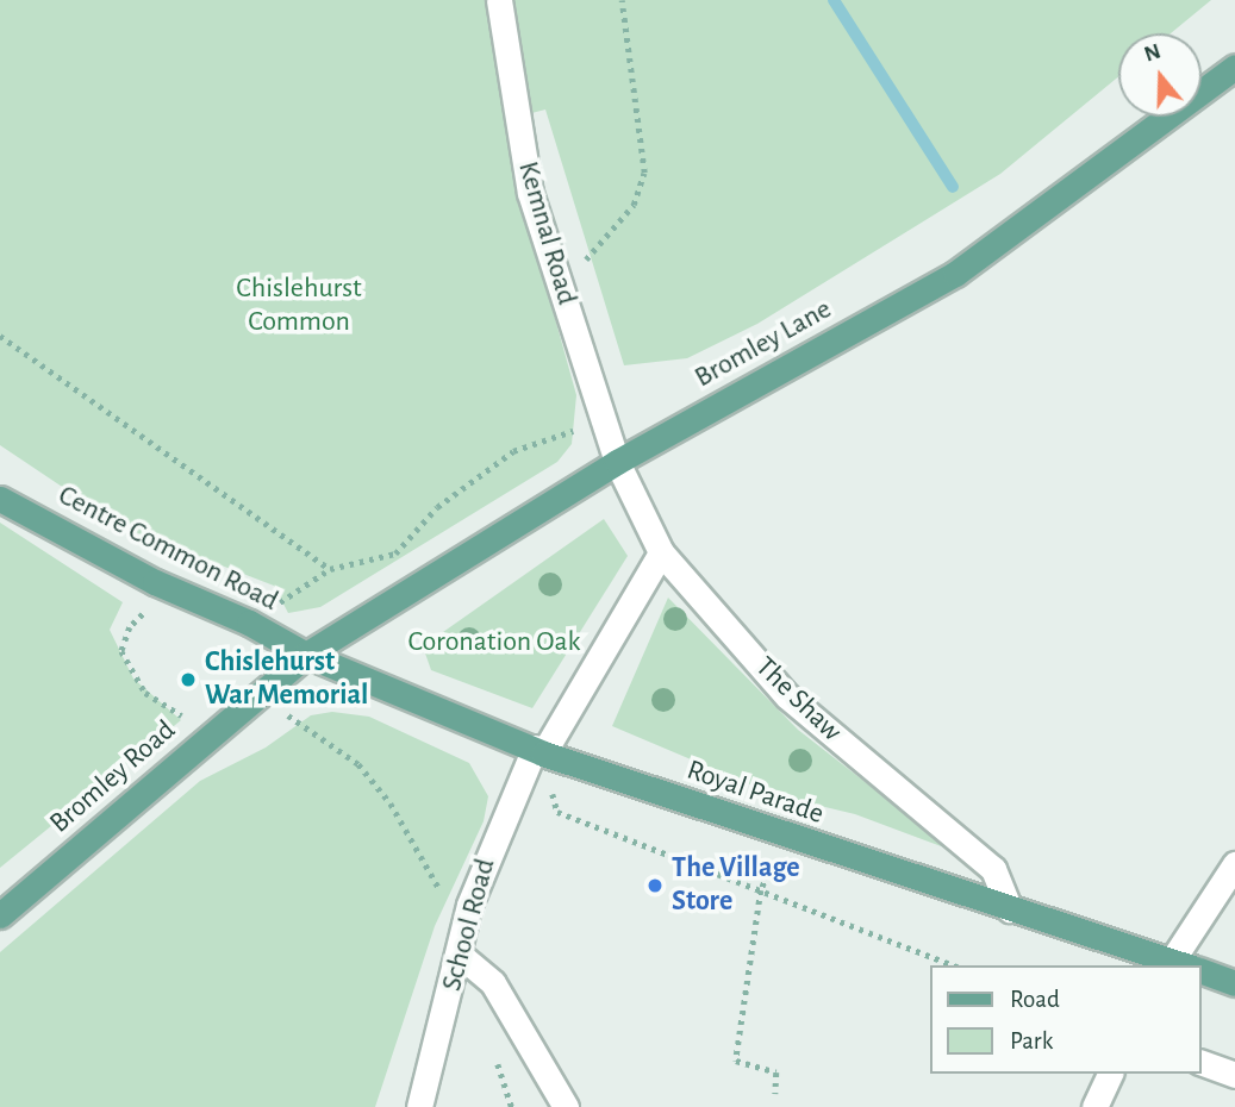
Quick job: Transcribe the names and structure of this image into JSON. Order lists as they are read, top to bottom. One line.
{"streets":{"main road":["Bromley Lane","Centre Common Road","Bromley Road","Royal Parade"],"street":["Kemnal Road","The Shaw","School Road"]},"crossings":[["Kemnal Road","Bromley Lane"],["Kemnal Road","The Shaw"],["Bromley Lane","Centre Common Road"],["Bromley Lane","The Shaw"],["Bromley Lane","Bromley Road"],["Bromley Lane","Royal Parade"],["Centre Common Road","Bromley Road"],["Centre Common Road","Royal Parade"],["The Shaw","Royal Parade"],["The Shaw","School Road"],["Bromley Road","Royal Parade"],["Royal Parade","School Road"]],"parks":["Chislehurst Common","Coronation Oak"],"places":["Chislehurst War Memorial","The Village Store"],"legend":["Road","Park"],"north":"top"}
